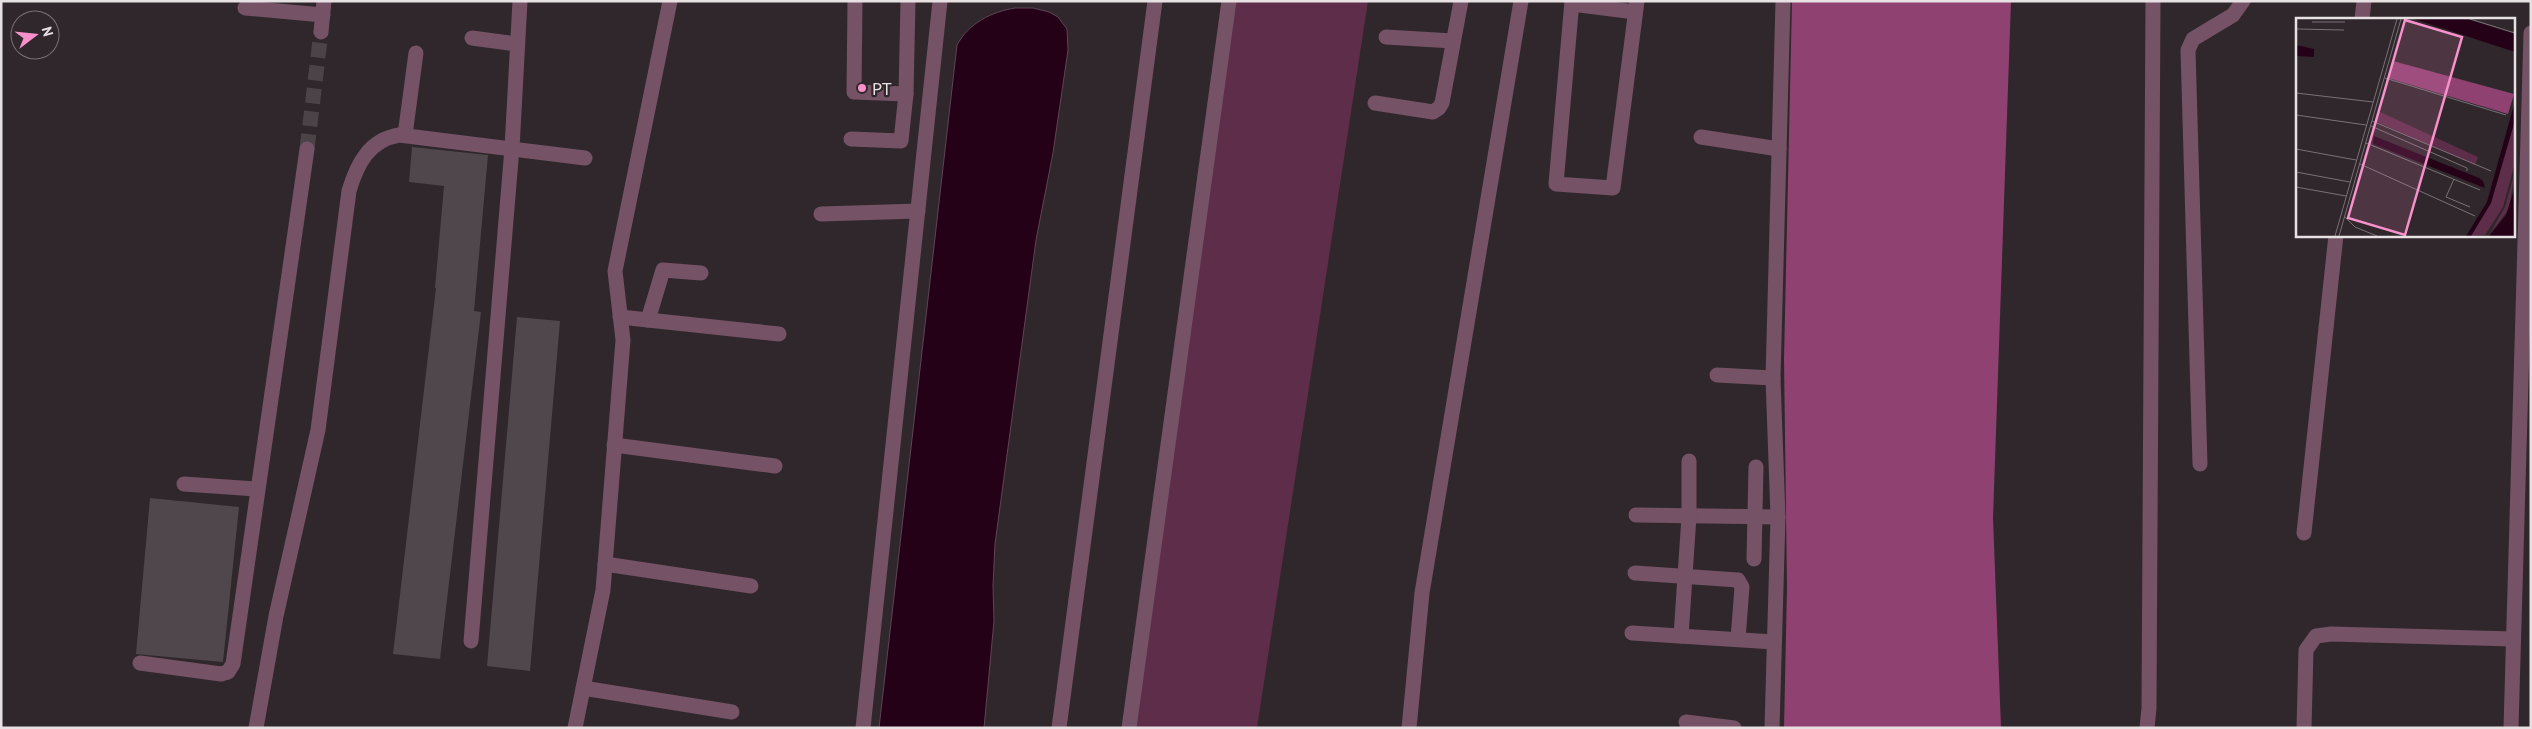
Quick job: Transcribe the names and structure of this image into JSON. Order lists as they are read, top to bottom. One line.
{"places":["PT"],"north":"right"}
